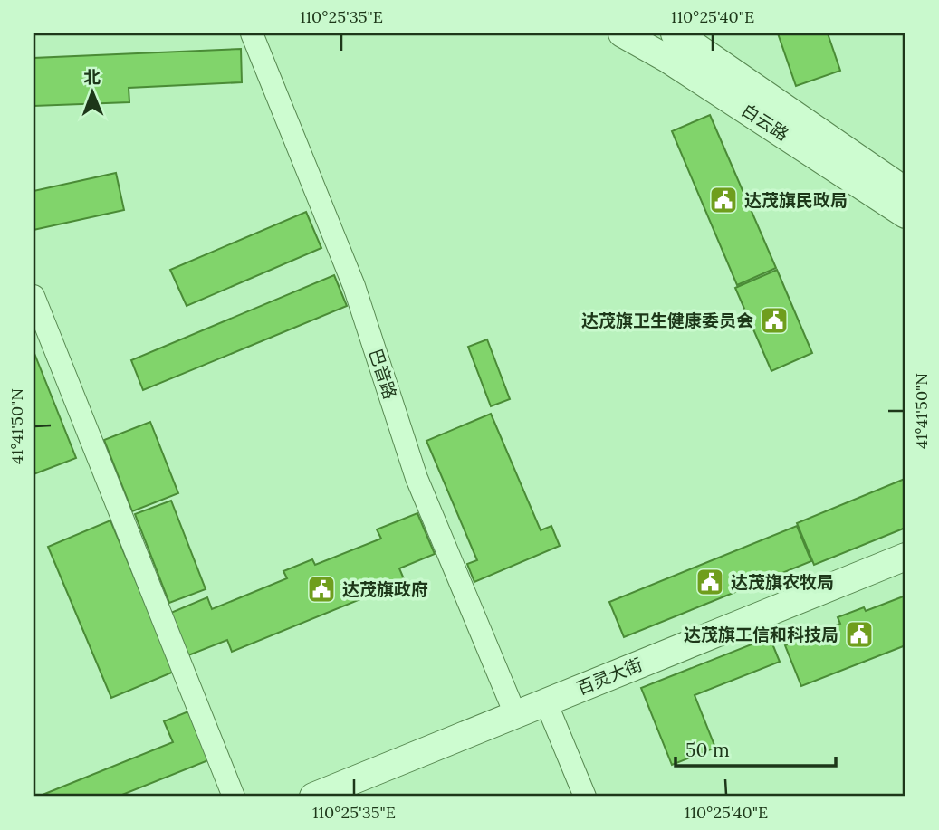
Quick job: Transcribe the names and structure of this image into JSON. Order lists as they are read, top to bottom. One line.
{"streets":{"street":["白云路","巴音路","百灵大街"]},"crossings":[["巴音路","百灵大街"]],"places":{"public building":["达茂旗民政局","达茂旗卫生健康委员会","达茂旗农牧局","达茂旗政府","达茂旗工信和科技局"]},"scale_bar":"50 m","north":"top","coordinates":["110°25'35\"E","110°25'40\"E","41°41'50\"N"]}
